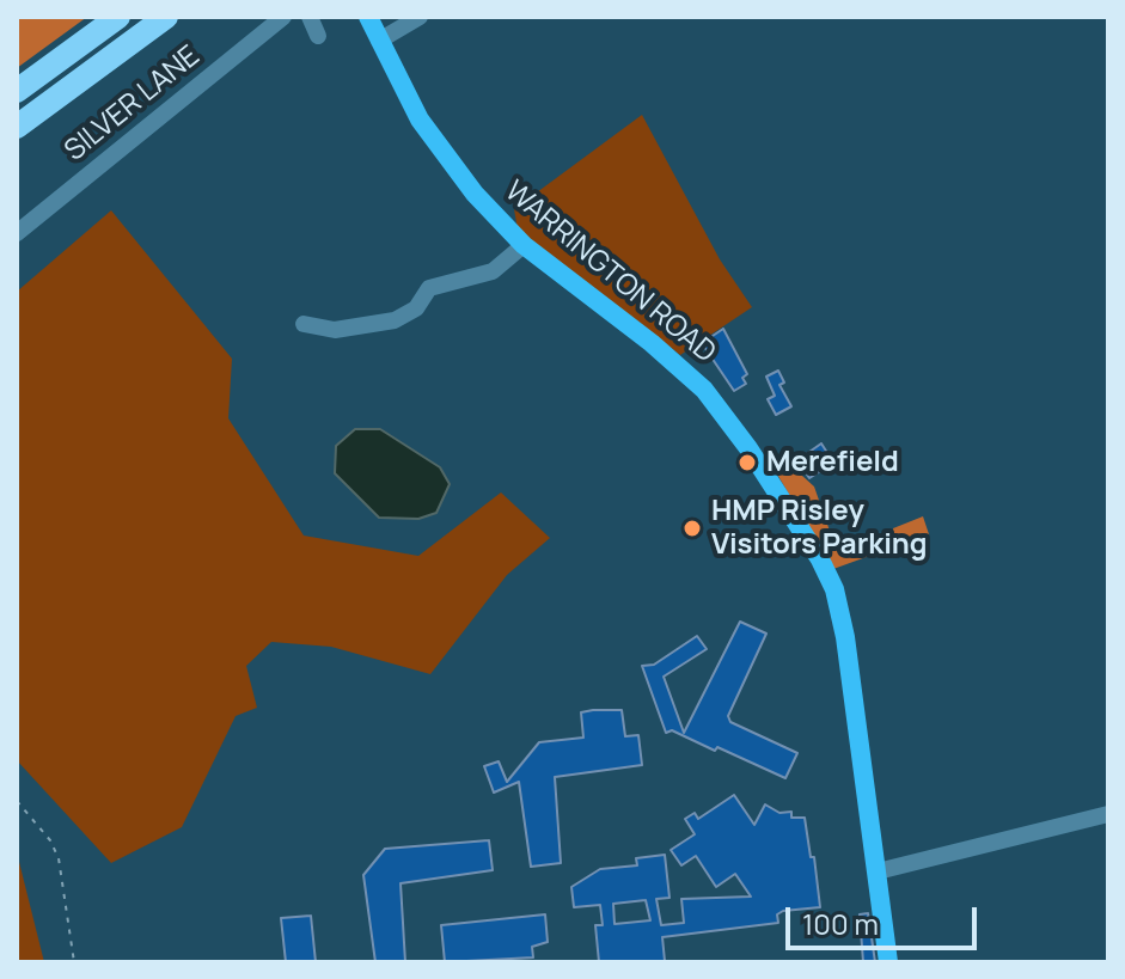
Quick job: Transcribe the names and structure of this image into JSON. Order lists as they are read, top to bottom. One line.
{"streets":{"main road":["WARRINGTON ROAD"],"street":["SILVER LANE"]},"places":["Merefield","HMP Risley Visitors Parking"],"scale_bar":"100 m"}
